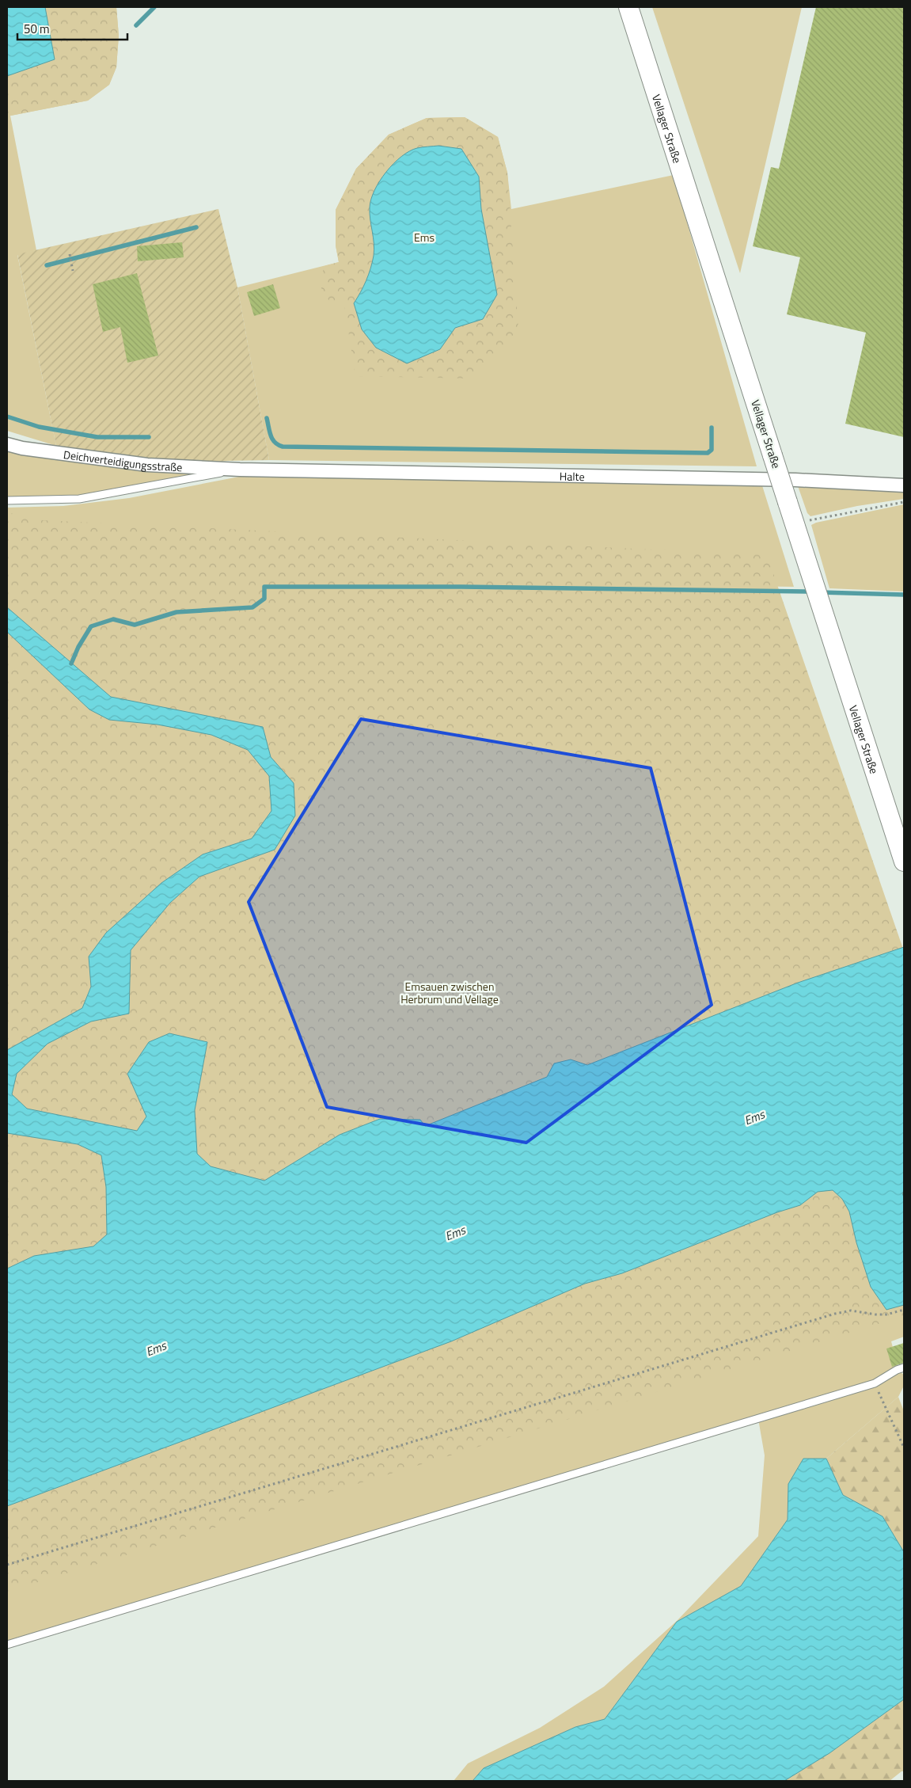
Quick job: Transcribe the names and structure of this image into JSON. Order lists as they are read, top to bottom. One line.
{"streets":{"main road":["Vellager Straße"],"street":["Deichverteidigungsstraße","Halte"]},"crossings":[["Deichverteidigungsstraße","Halte"]],"water":["Ems"],"parks":["Ems","Emsauen zwischen Herbrum und Vellage"],"scale_bar":"50 m"}
